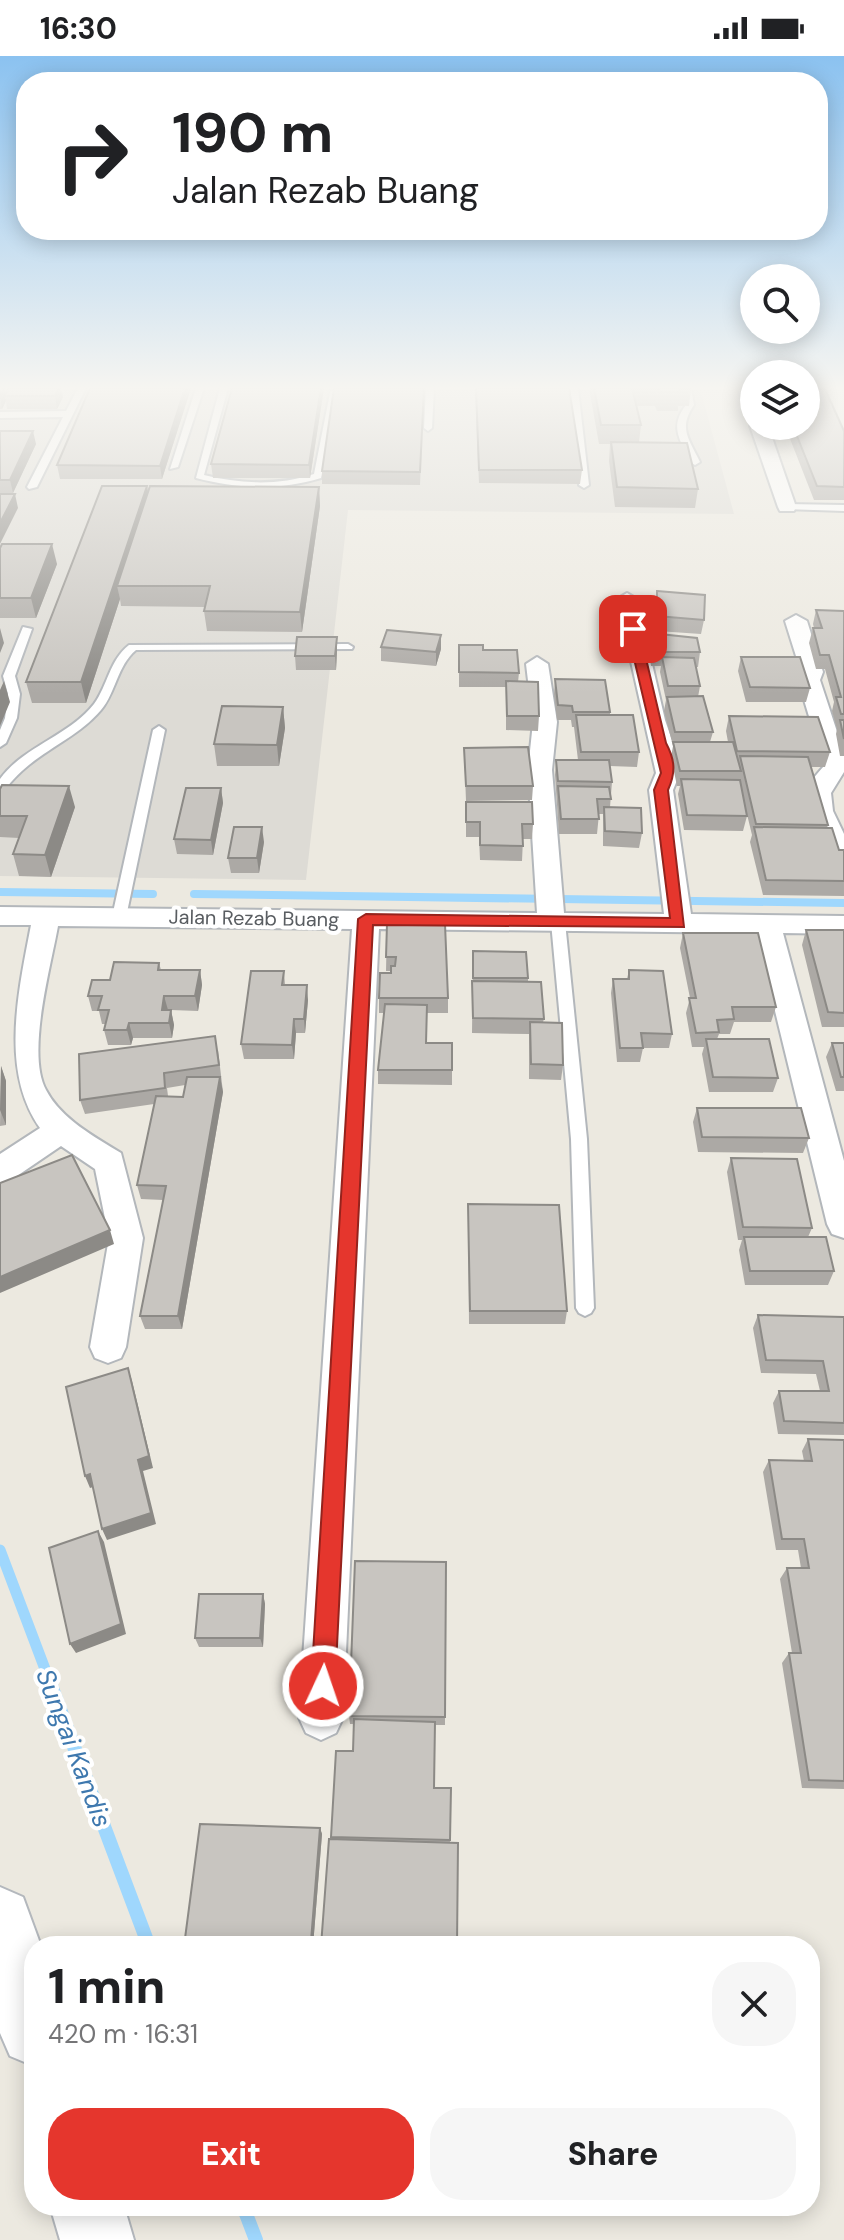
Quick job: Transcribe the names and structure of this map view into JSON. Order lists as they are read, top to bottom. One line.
{"streets":{"street":["Jalan Rezab Buang"]},"water":["Sungai Kandis"],"page":{"status":"16:30","turn":["190 m","Jalan Rezab Buang"],"heading":["1 min","420 m · 16:31"],"buttons":["Exit","Share"]}}
